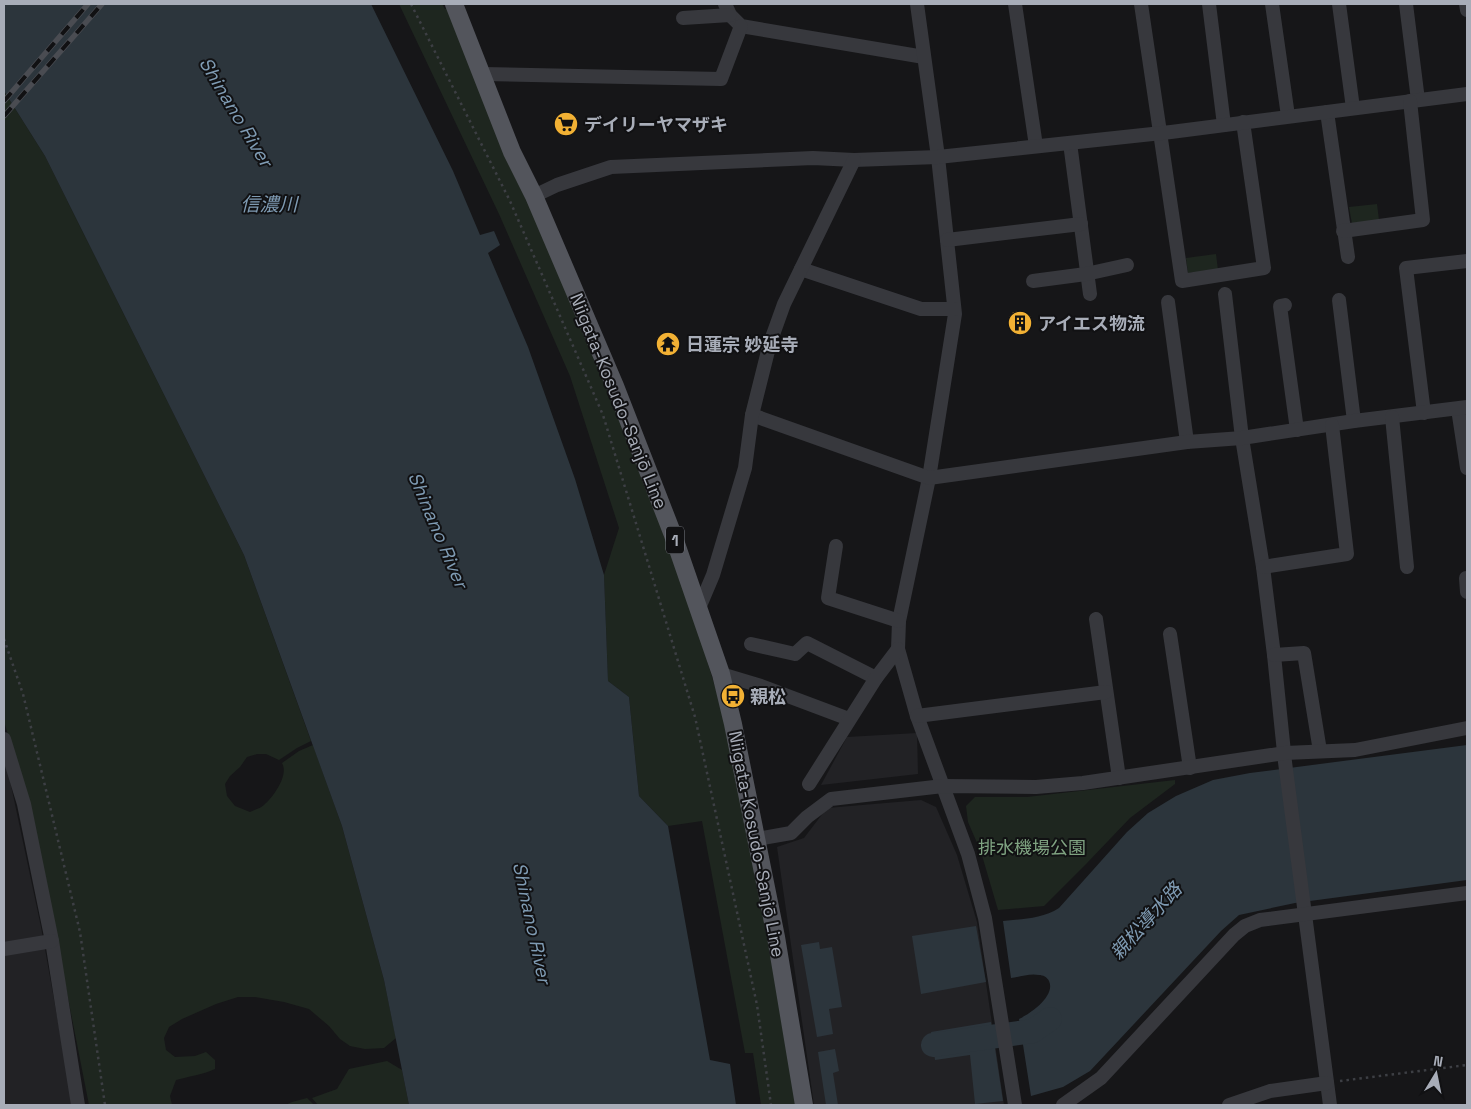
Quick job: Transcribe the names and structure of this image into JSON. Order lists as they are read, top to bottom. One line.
{"streets":{"main road":["Niigata-Kosudo-Sanjō Line","1"]},"water":["Shinano River","信濃川","親松導水路"],"parks":["排水機場公園"],"places":{"supermarket":["デイリーヤマザキ"],"building":["アイエス物流"],"temple":["日蓮宗 妙延寺"],"bus stop":["親松"]},"north":"top"}
